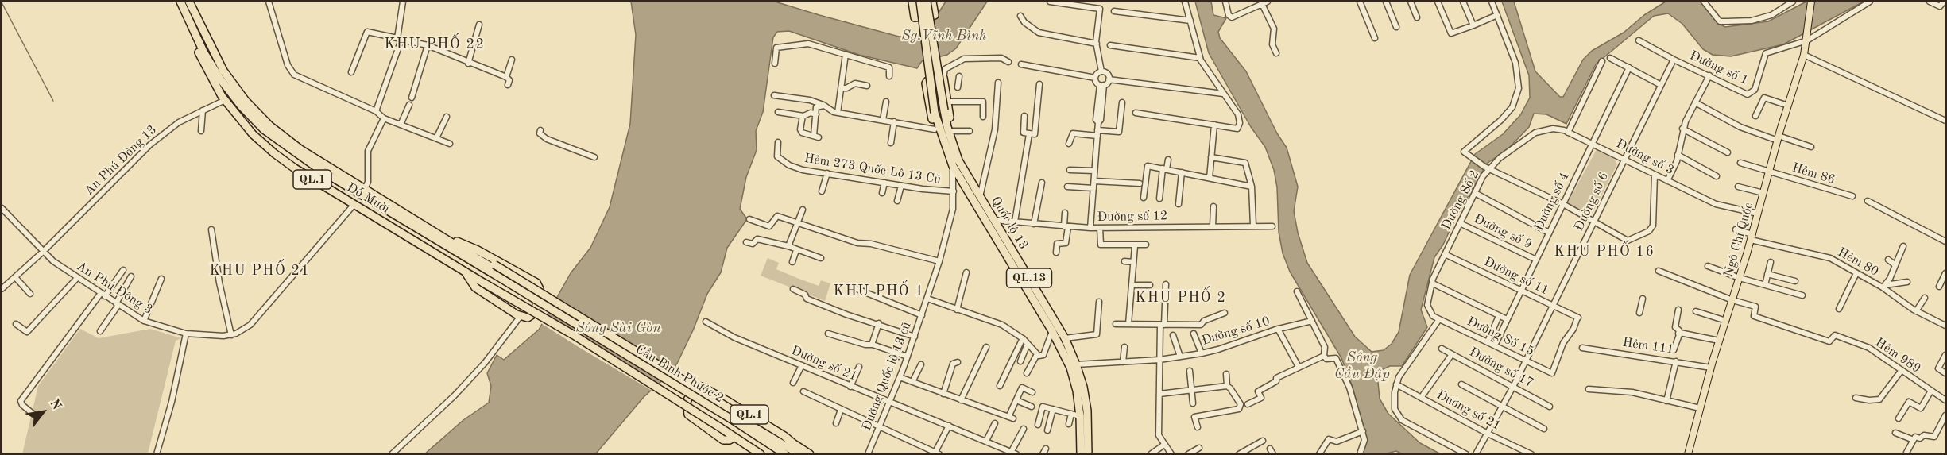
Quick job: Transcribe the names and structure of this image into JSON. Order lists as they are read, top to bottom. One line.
{"streets":{"highway":["QL.1","Đỗ Mười","Quốc lộ 13","QL.13","Cầu Bình Phước 2"],"main road":["Ngô Chí Quốc"],"street":["Đường số 1","Đường số 3","An Phú Đông 13","Hẻm 273 Quốc Lộ 13 Cũ","Hẻm 86","Đường Số 2","Đường số 4","Đường số 6","Đường số 12","Đường số 9","Hẻm 80","Đường số 11","An Phú Đông 3","Đường số 10","Đường Số 15","Hẻm 111","Hẻm 989","Đường số 21","Đường số 17","Đường Quốc lộ 13 cũ"]},"crossings":[["Đường số 1","Đường số 6"],["Đường số 1","Ngô Chí Quốc"],["Đường số 3","Đường Số 2"],["Đường số 3","Đường số 4"],["Đường số 3","Đường số 6"],["Đường số 3","Ngô Chí Quốc"],["An Phú Đông 13","Đỗ Mười"],["An Phú Đông 13","An Phú Đông 3"],["Hẻm 273 Quốc Lộ 13 Cũ","Đường Quốc lộ 13 cũ"],["Hẻm 86","Ngô Chí Quốc"],["QL.1","Đỗ Mười"],["QL.1","Cầu Bình Phước 2"],["Đỗ Mười","Cầu Bình Phước 2"],["Đường Số 2","Đường số 9"],["Đường Số 2","Đường số 11"],["Đường Số 2","Đường Số 15"],["Đường số 4","Đường số 9"],["Đường số 4","Đường số 11"],["Đường số 4","Đường Số 15"],["Đường số 6","Đường số 11"],["Đường số 6","Đường Số 15"],["Đường số 6","Đường số 21"],["Đường số 6","Đường số 17"],["Đường số 12","Quốc lộ 13"],["Quốc lộ 13","Đường số 10"],["Quốc lộ 13","Đường Quốc lộ 13 cũ"],["Ngô Chí Quốc","Hẻm 80"],["Ngô Chí Quốc","Hẻm 111"],["Ngô Chí Quốc","Hẻm 989"],["Đường số 11","Đường Số 15"],["Đường số 21","Đường số 17"],["Đường số 21","Đường Quốc lộ 13 cũ"]],"districts":["KHU PHỐ 22","KHU PHỐ 16","KHU PHỐ 21","KHU PHỐ 1","KHU PHỐ 2"],"water":["Sg.Vĩnh Bình","Sông Sài Gòn","Sông Cầu Đập"],"north":"top right"}
